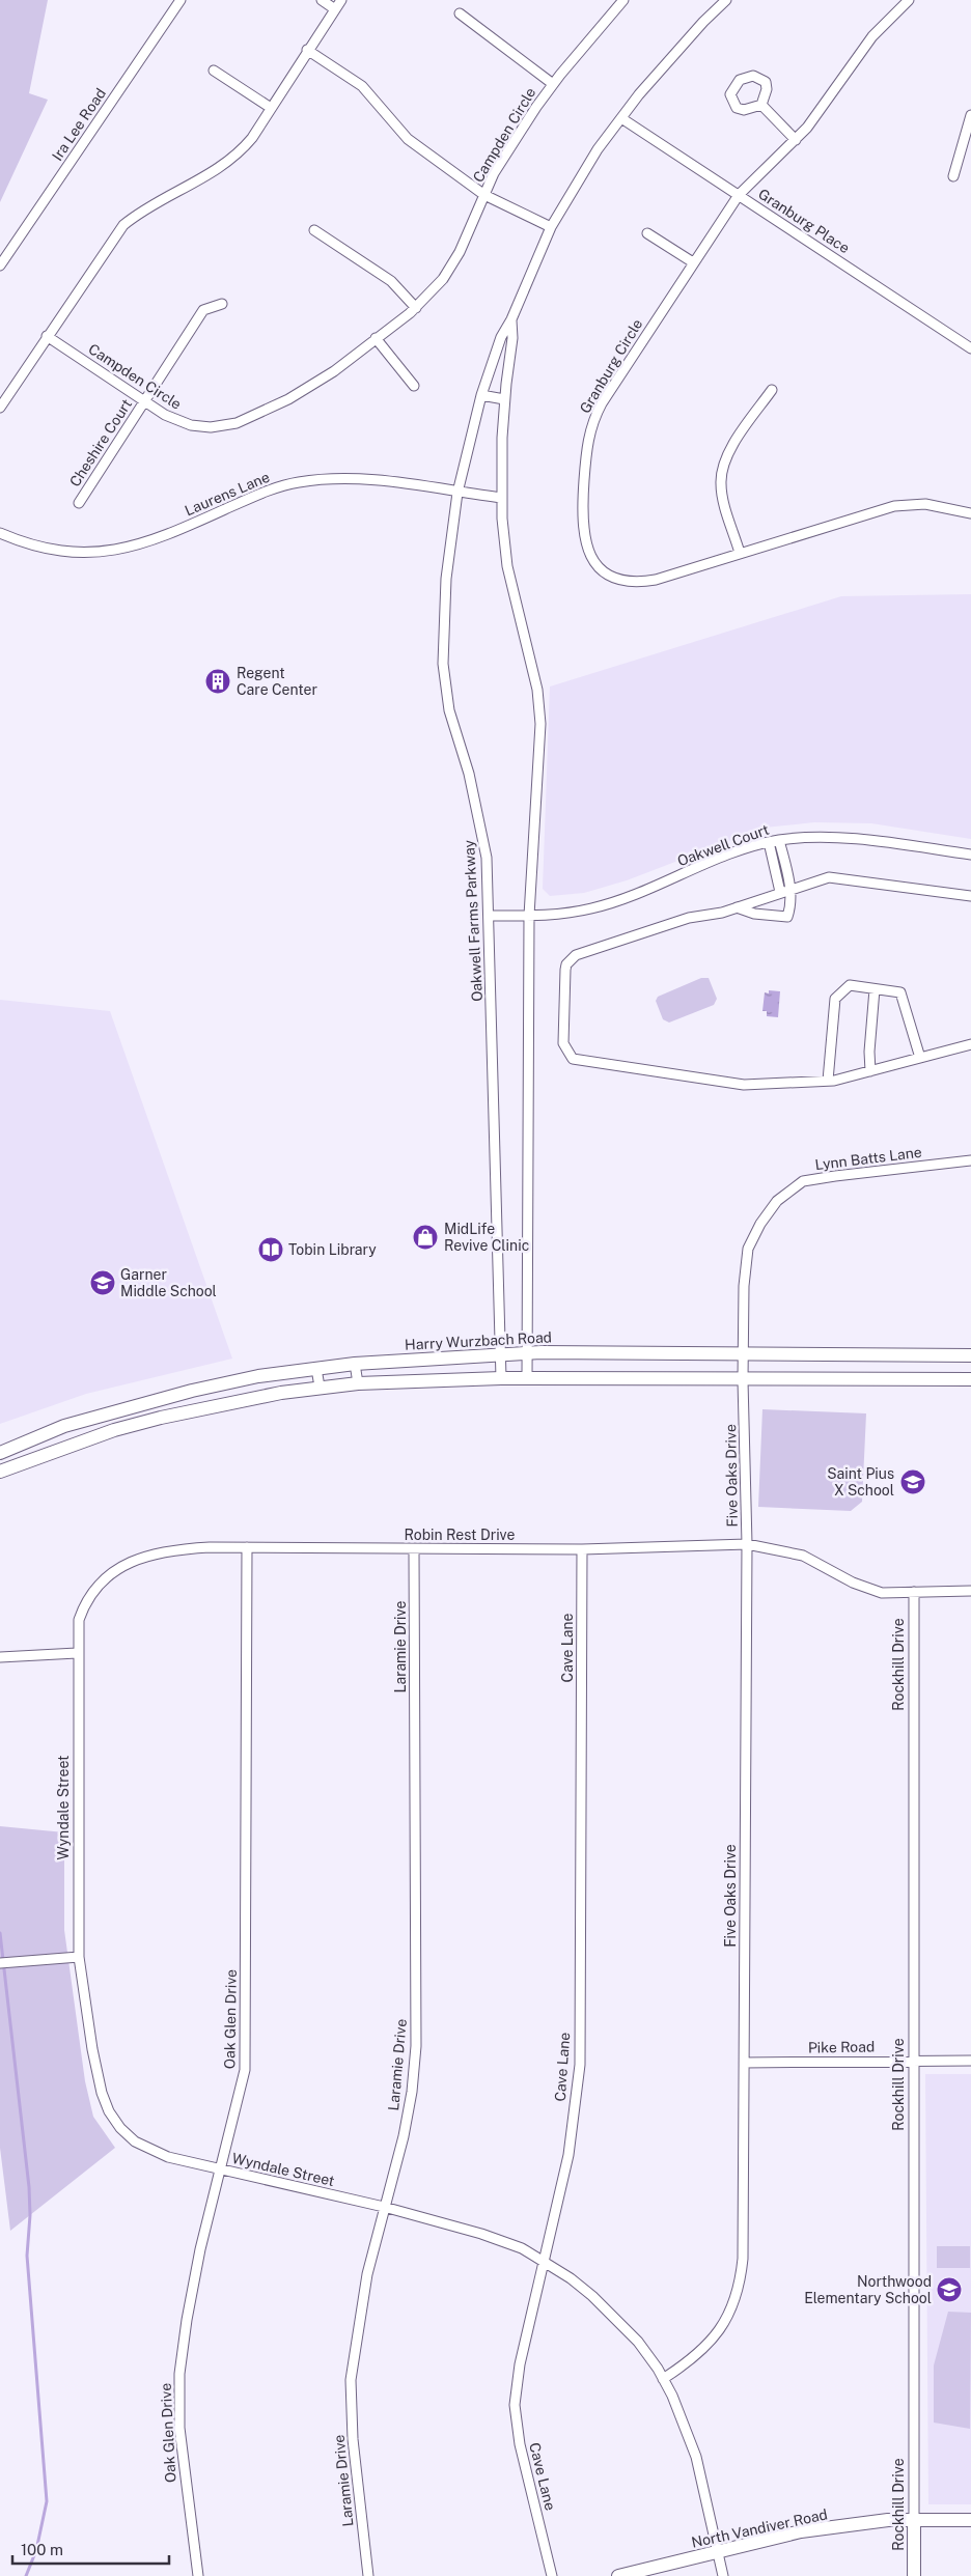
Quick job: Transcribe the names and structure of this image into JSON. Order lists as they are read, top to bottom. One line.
{"streets":{"main road":["Harry Wurzbach Road","Rockhill Drive","North Vandiver Road"],"street":["Ira Lee Road","Campden Circle","Granburg Place","Granburg Circle","Cheshire Court","Laurens Lane","Oakwell Court","Oakwell Farms Parkway","Lynn Batts Lane","Five Oaks Drive","Robin Rest Drive","Laramie Drive","Cave Lane","Wyndale Street","Oak Glen Drive","Pike Road"]},"crossings":[["Campden Circle","Cheshire Court"],["Granburg Place","Granburg Circle"],["Granburg Place","Oakwell Farms Parkway"],["Laurens Lane","Oakwell Farms Parkway"],["Oakwell Court","Oakwell Farms Parkway"],["Oakwell Farms Parkway","Harry Wurzbach Road"],["Lynn Batts Lane","Harry Wurzbach Road"],["Lynn Batts Lane","Five Oaks Drive"],["Five Oaks Drive","Robin Rest Drive"],["Five Oaks Drive","Wyndale Street"],["Five Oaks Drive","Pike Road"],["Robin Rest Drive","Laramie Drive"],["Robin Rest Drive","Cave Lane"],["Robin Rest Drive","Rockhill Drive"],["Robin Rest Drive","Wyndale Street"],["Robin Rest Drive","Oak Glen Drive"],["Laramie Drive","Wyndale Street"],["Cave Lane","Wyndale Street"],["Rockhill Drive","Pike Road"],["Rockhill Drive","North Vandiver Road"],["Wyndale Street","Oak Glen Drive"],["Wyndale Street","North Vandiver Road"]],"places":{"building":["Regent Care Center"],"shop":["MidLife Revive Clinic"],"library":["Tobin Library"],"school or university":["Garner Middle School","Saint Pius X School","Northwood Elementary School"]},"scale_bar":"100 m"}
